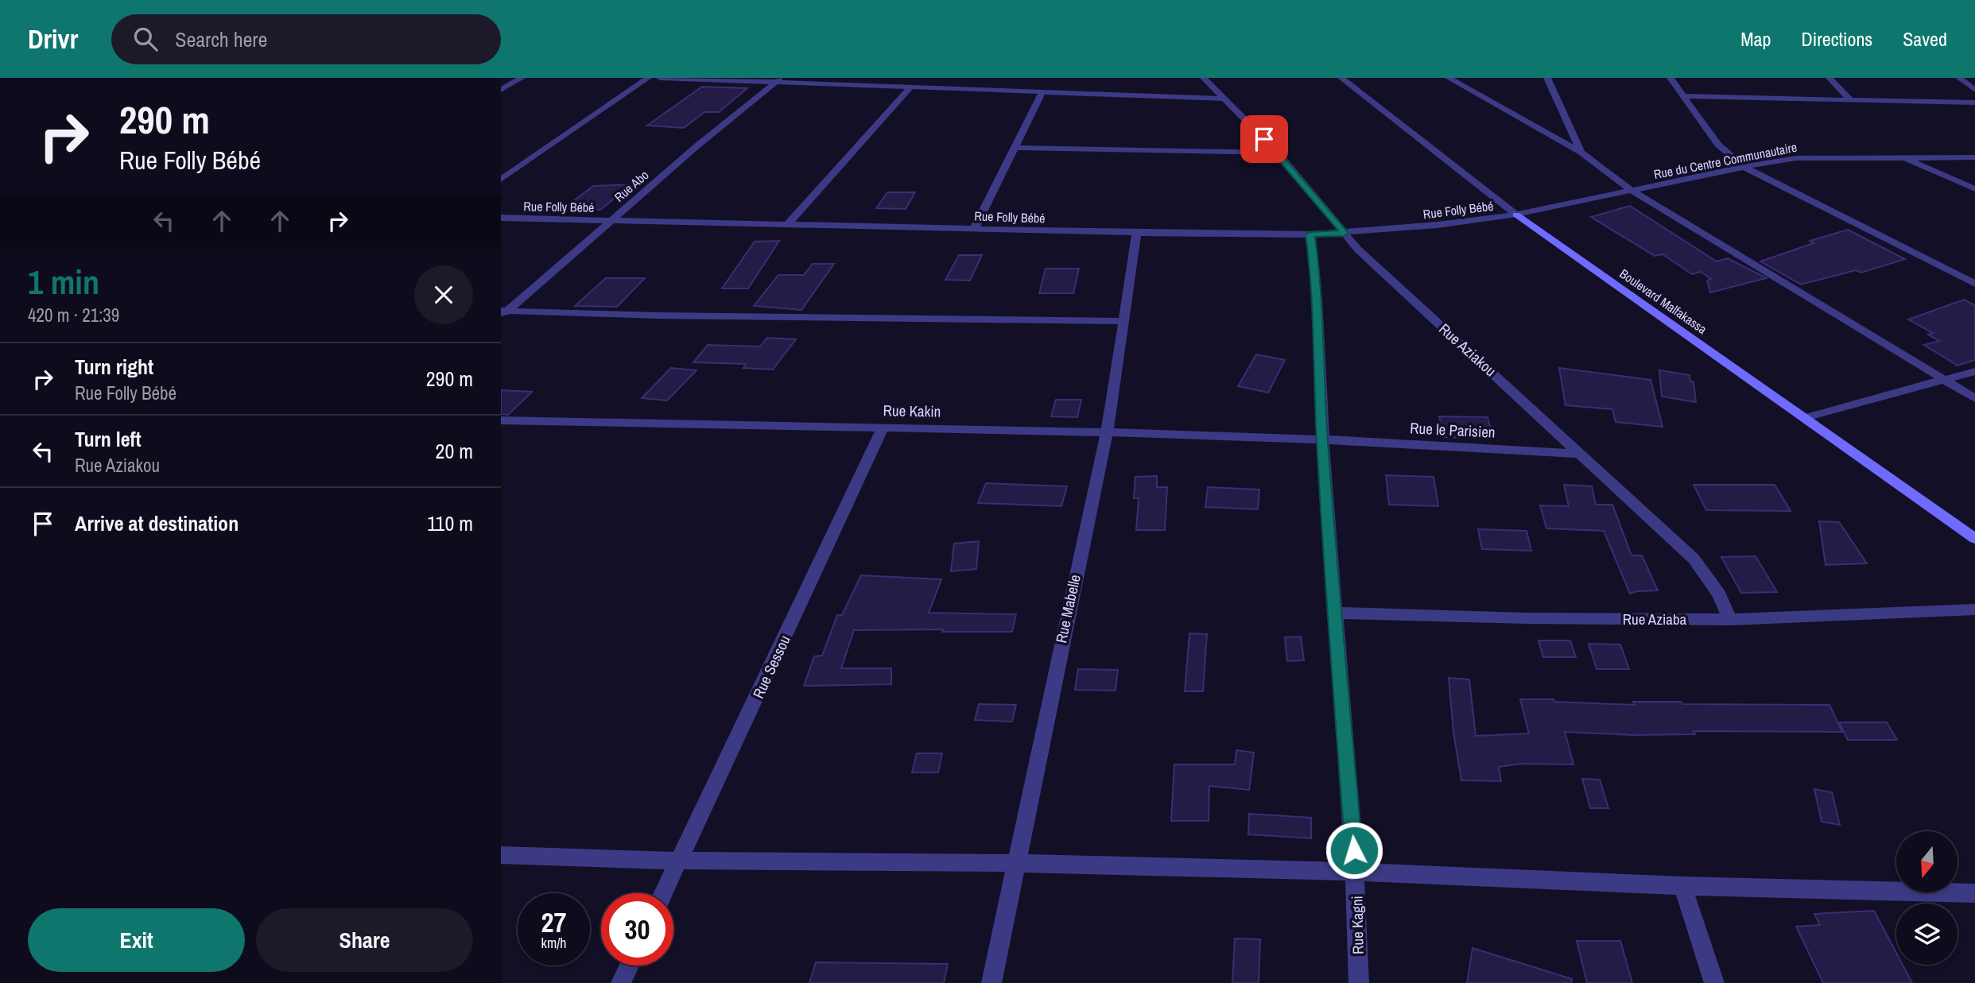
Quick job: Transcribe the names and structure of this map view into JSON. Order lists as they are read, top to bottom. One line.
{"streets":{"street":["Rue du Centre Communautaire","Rue Abo","Rue Folly Bébé","Boulevard Malfakassa","Rue Aziakou","Rue Kakin","Rue le Parisien","Rue Mabelle","Rue Aziaba","Rue Sessou","Rue Kagni"]},"crossings":[["Rue du Centre Communautaire","Rue Folly Bébé"],["Rue du Centre Communautaire","Boulevard Malfakassa"],["Rue Abo","Rue Folly Bébé"],["Rue Folly Bébé","Boulevard Malfakassa"],["Rue Folly Bébé","Rue Aziakou"],["Rue Folly Bébé","Rue Mabelle"],["Rue Folly Bébé","Rue Kagni"],["Rue Aziakou","Rue le Parisien"],["Rue Aziakou","Rue Aziaba"],["Rue Kakin","Rue le Parisien"],["Rue Kakin","Rue Mabelle"],["Rue Kakin","Rue Sessou"],["Rue Kakin","Rue Kagni"],["Rue le Parisien","Rue Kagni"],["Rue Aziaba","Rue Kagni"]],"north":"bottom","page":{"header":"Drivr","search":"Search here","nav":["Map","Directions","Saved"],"turn":["290 m","Rue Folly Bébé"],"heading":["1 min","420 m · 21:39"],"list":[{"name":"Turn right","note":"Rue Folly Bébé","value":"290 m"},{"name":"Turn left","note":"Rue Aziakou","value":"20 m"},{"name":"Arrive at destination","value":"110 m"}],"speed":"27 km/h","limit":"30","buttons":["Exit","Share"]}}
